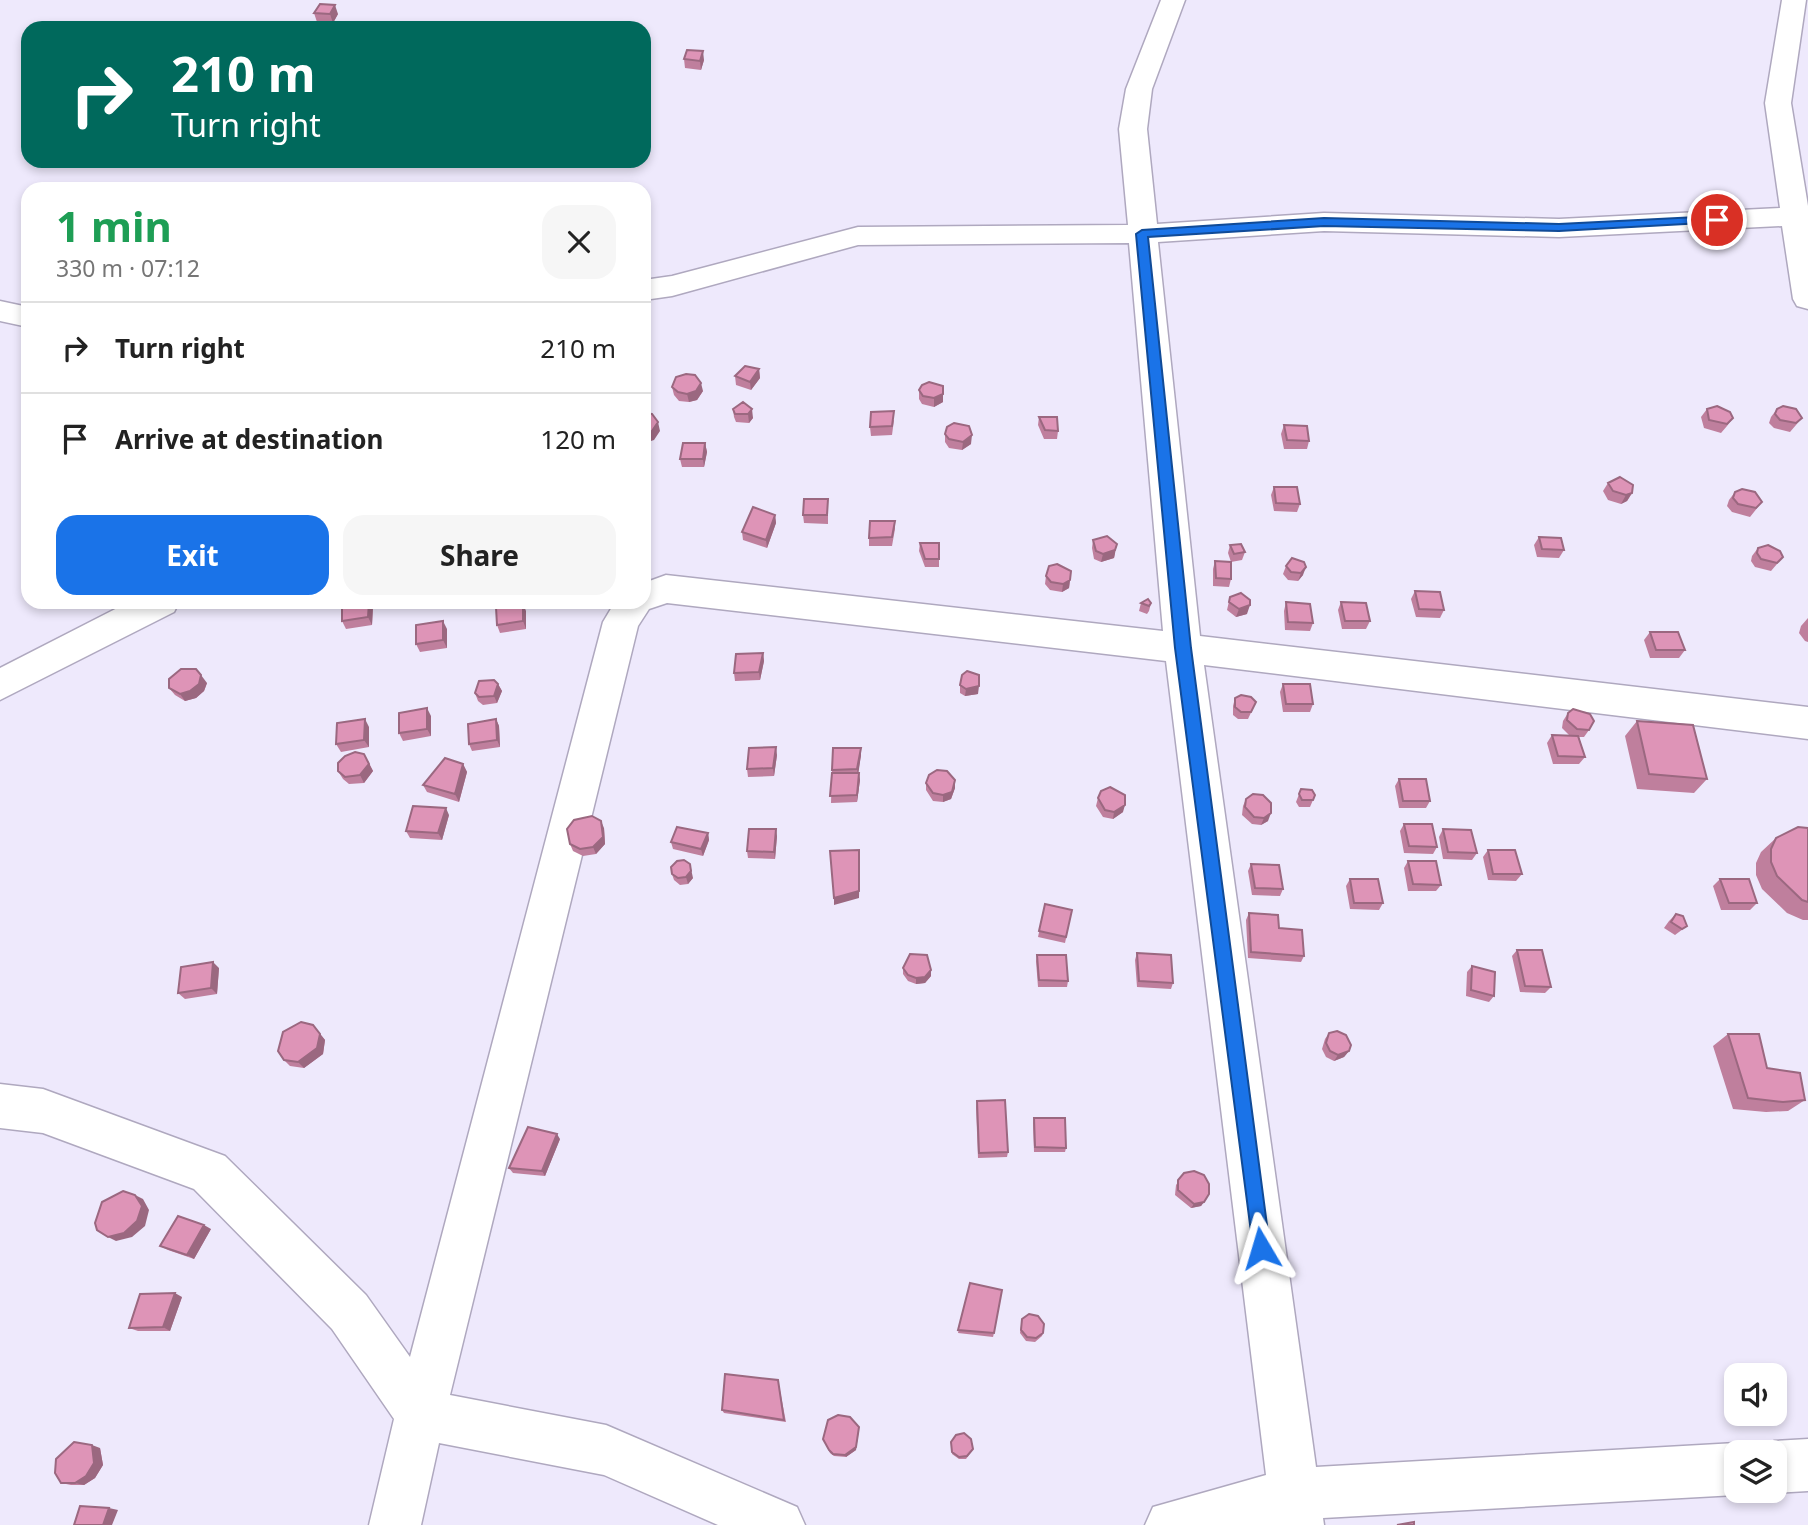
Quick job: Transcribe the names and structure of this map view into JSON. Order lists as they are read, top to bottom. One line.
{"page":{"turn":["210 m","Turn right"],"heading":["1 min","330 m · 07:12"],"list":[{"name":"Turn right","value":"210 m"},{"name":"Arrive at destination","value":"120 m"}],"buttons":["Exit","Share"]}}
